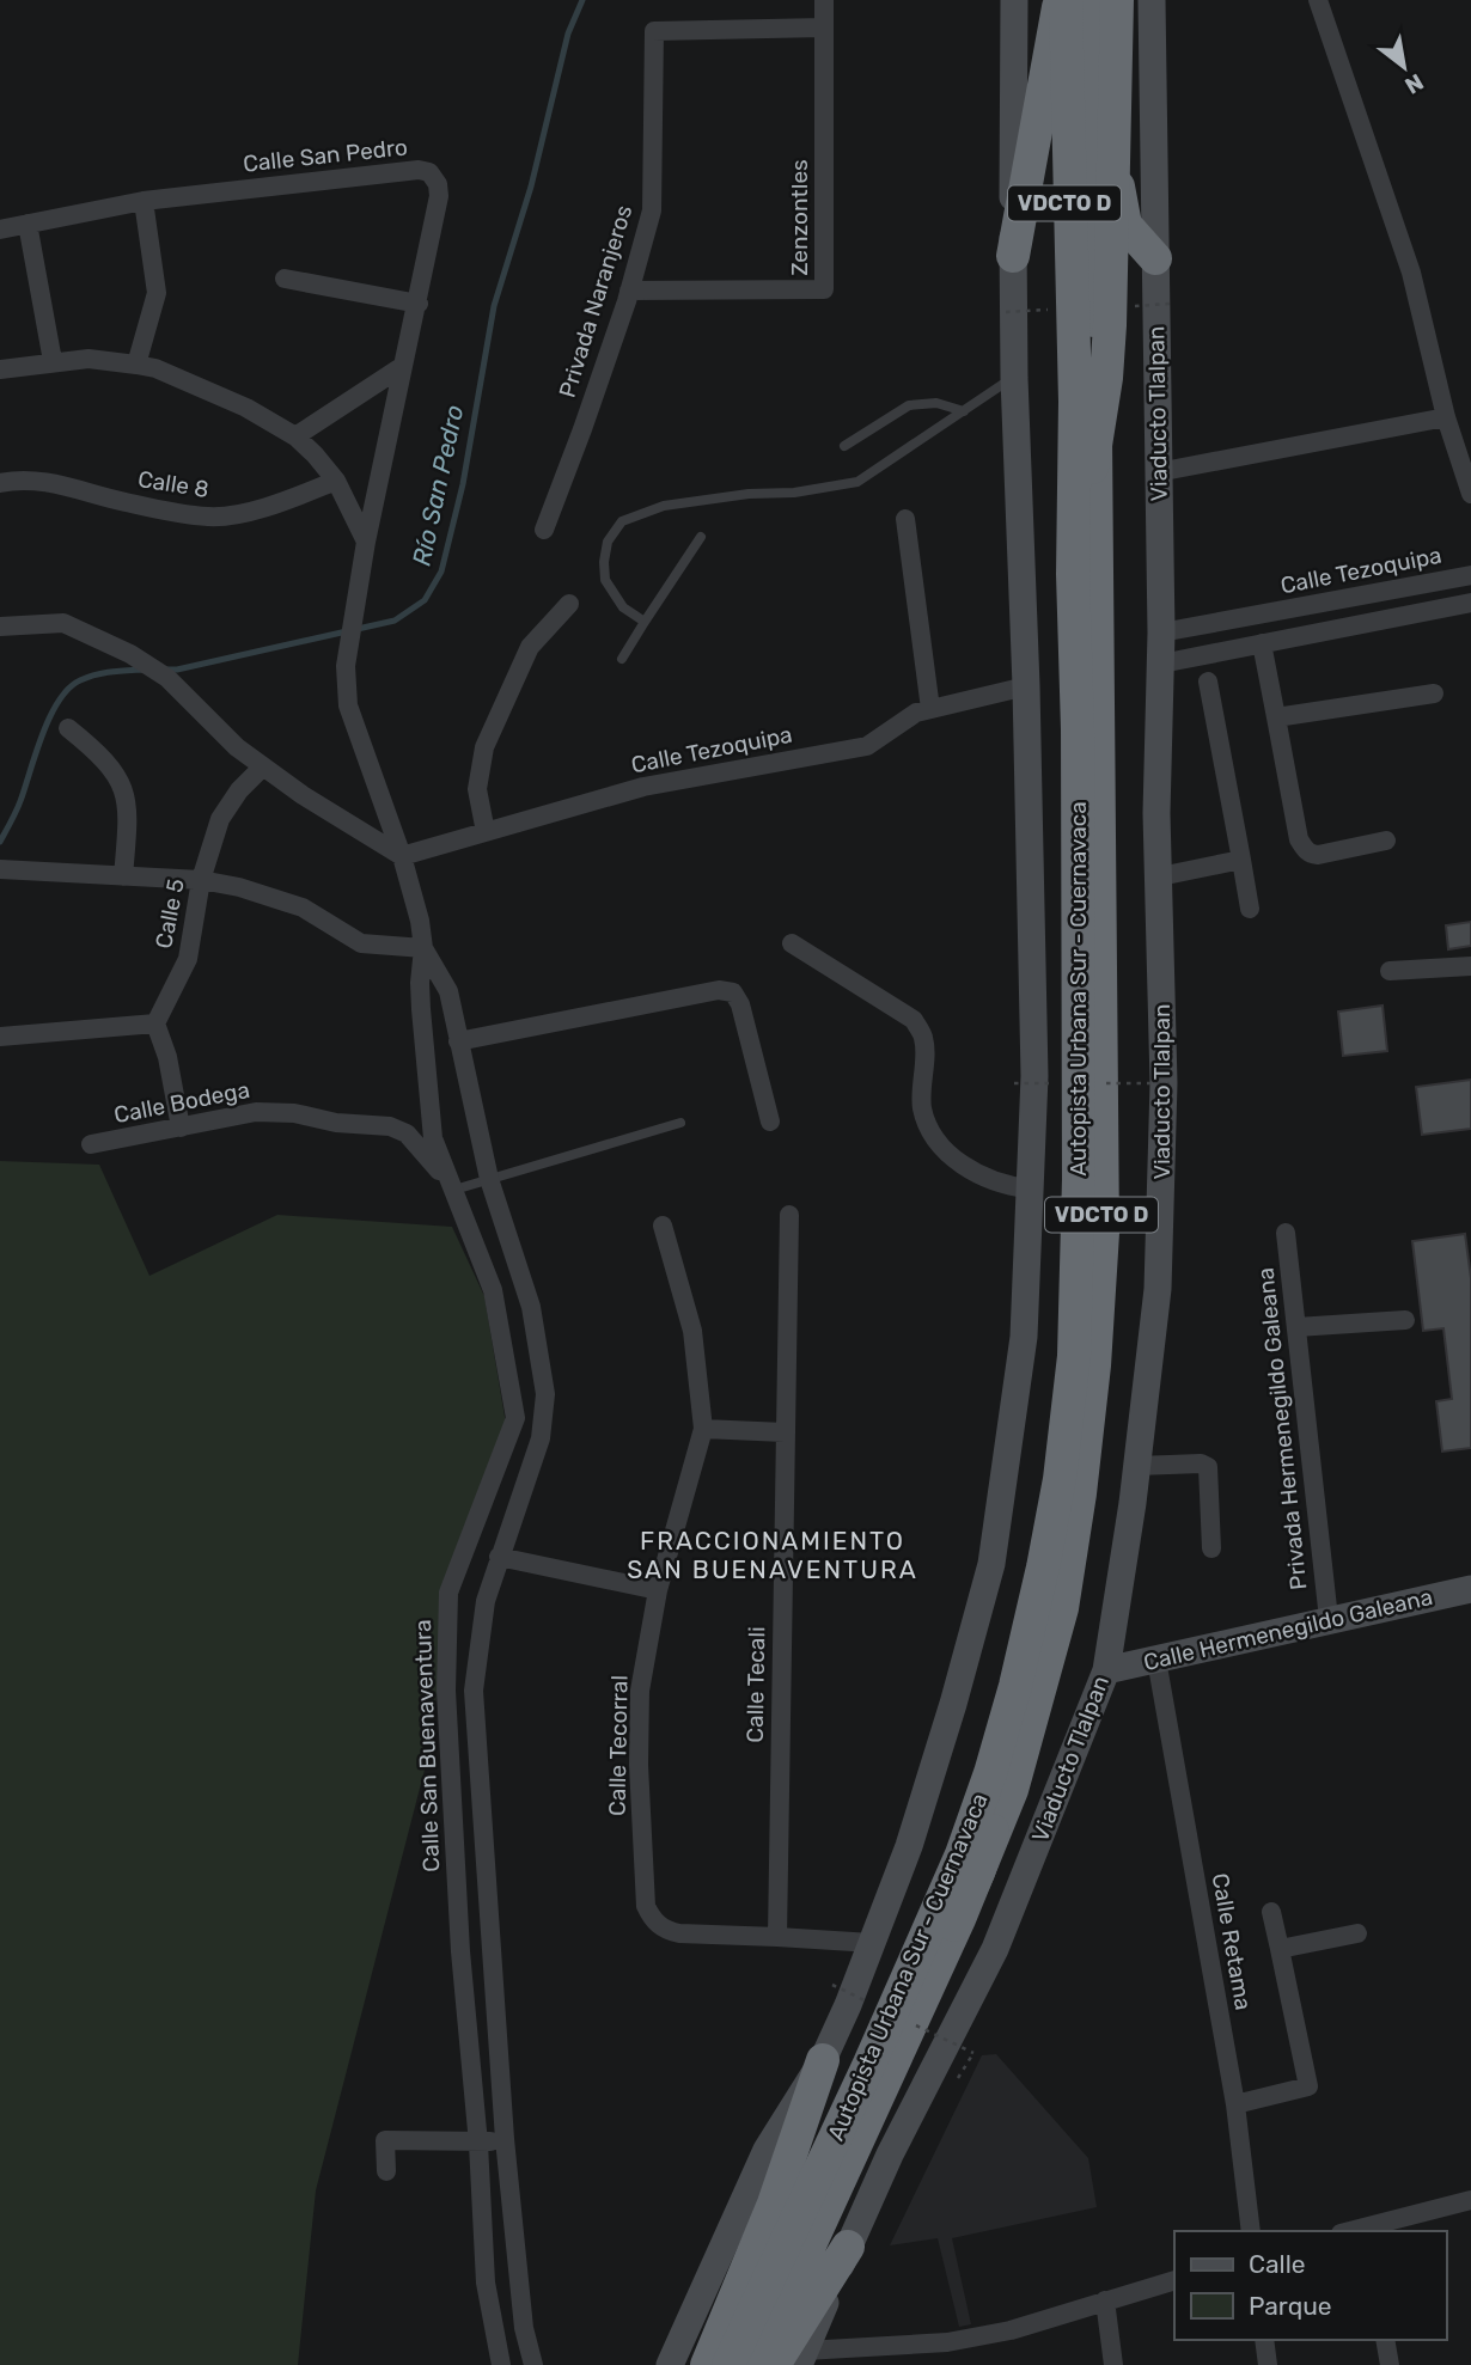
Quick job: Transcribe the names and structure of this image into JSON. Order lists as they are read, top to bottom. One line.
{"streets":{"highway":["VDCTO D","Viaducto Tlalpan","Autopista Urbana Sur - Cuernavaca"],"main road":["Calle Hermenegildo Galeana"],"street":["Calle San Pedro","Zenzontles","Privada Naranjeros","Calle 8","Calle Tezoquipa","Calle 5","Calle Bodega","Privada Hermenegildo Galeana","Calle Tecali","Calle San Buenaventura","Calle Tecorral","Calle Retama"]},"crossings":[["Calle San Pedro","Calle San Buenaventura"],["Zenzontles","Privada Naranjeros"],["Viaducto Tlalpan","Calle Tezoquipa"],["Viaducto Tlalpan","Autopista Urbana Sur - Cuernavaca"],["Viaducto Tlalpan","Calle Hermenegildo Galeana"],["Calle Tezoquipa","Calle San Buenaventura"],["Calle Bodega","Calle San Buenaventura"],["Privada Hermenegildo Galeana","Calle Hermenegildo Galeana"],["Calle Hermenegildo Galeana","Calle Retama"],["Calle Tecali","Calle Tecorral"]],"districts":["FRACCIONAMIENTO SAN BUENAVENTURA"],"water":["Río San Pedro"],"legend":["Calle","Parque"],"north":"bottom right"}
